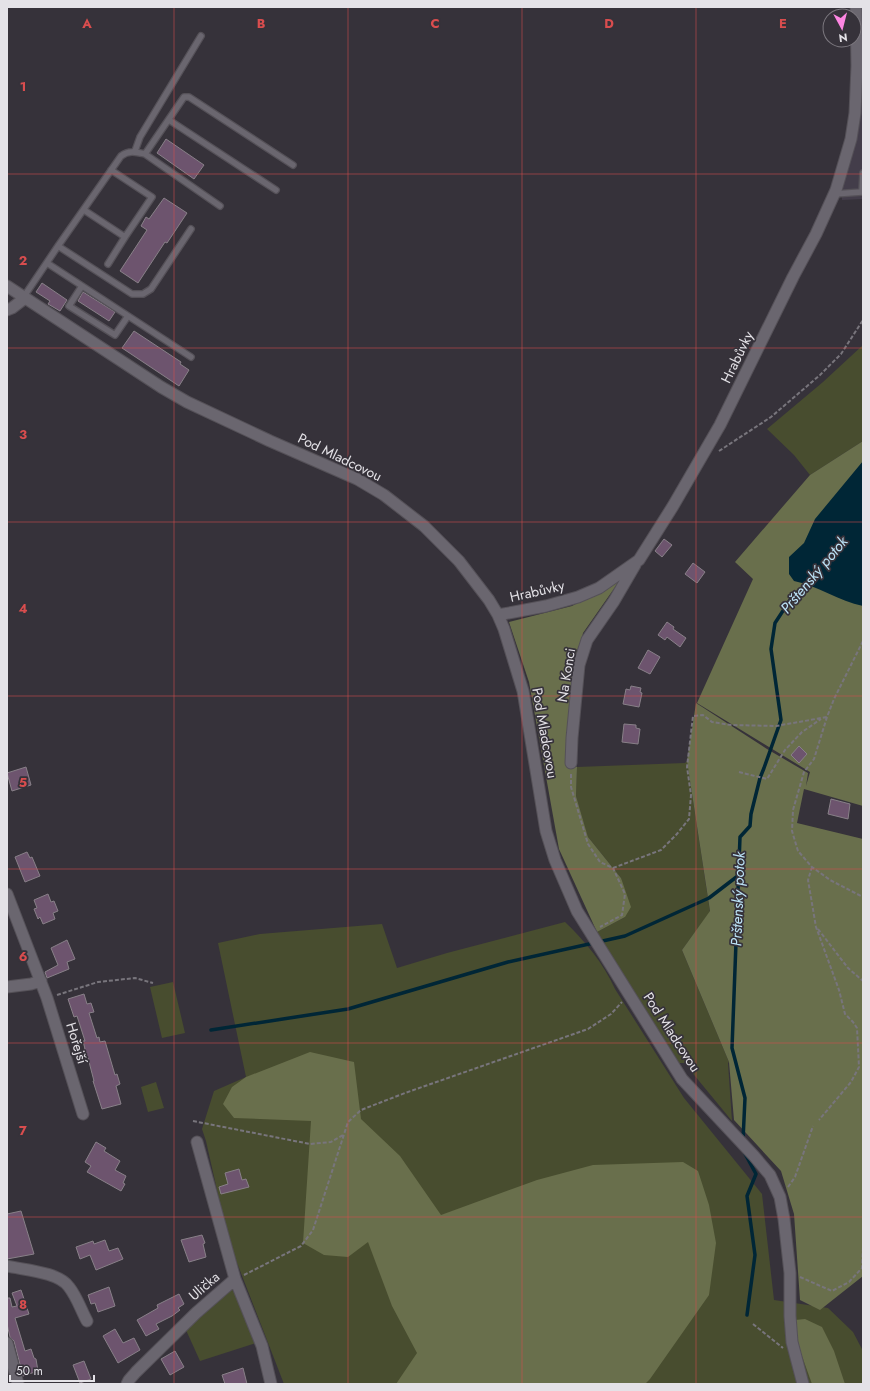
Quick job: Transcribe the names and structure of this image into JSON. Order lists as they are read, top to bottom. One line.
{"streets":{"street":["Hrabůvky","Pod Mladcovou","Na Konci","Hořejší","Ulička"]},"crossings":[["Hrabůvky","Pod Mladcovou"],["Hrabůvky","Na Konci"]],"water":["Prštenský potok"],"scale_bar":"50 m","north":"bottom","grid":{"columns":["A","B","C","D","E"],"rows":["1","2","3","4","5","6","7","8"]}}
